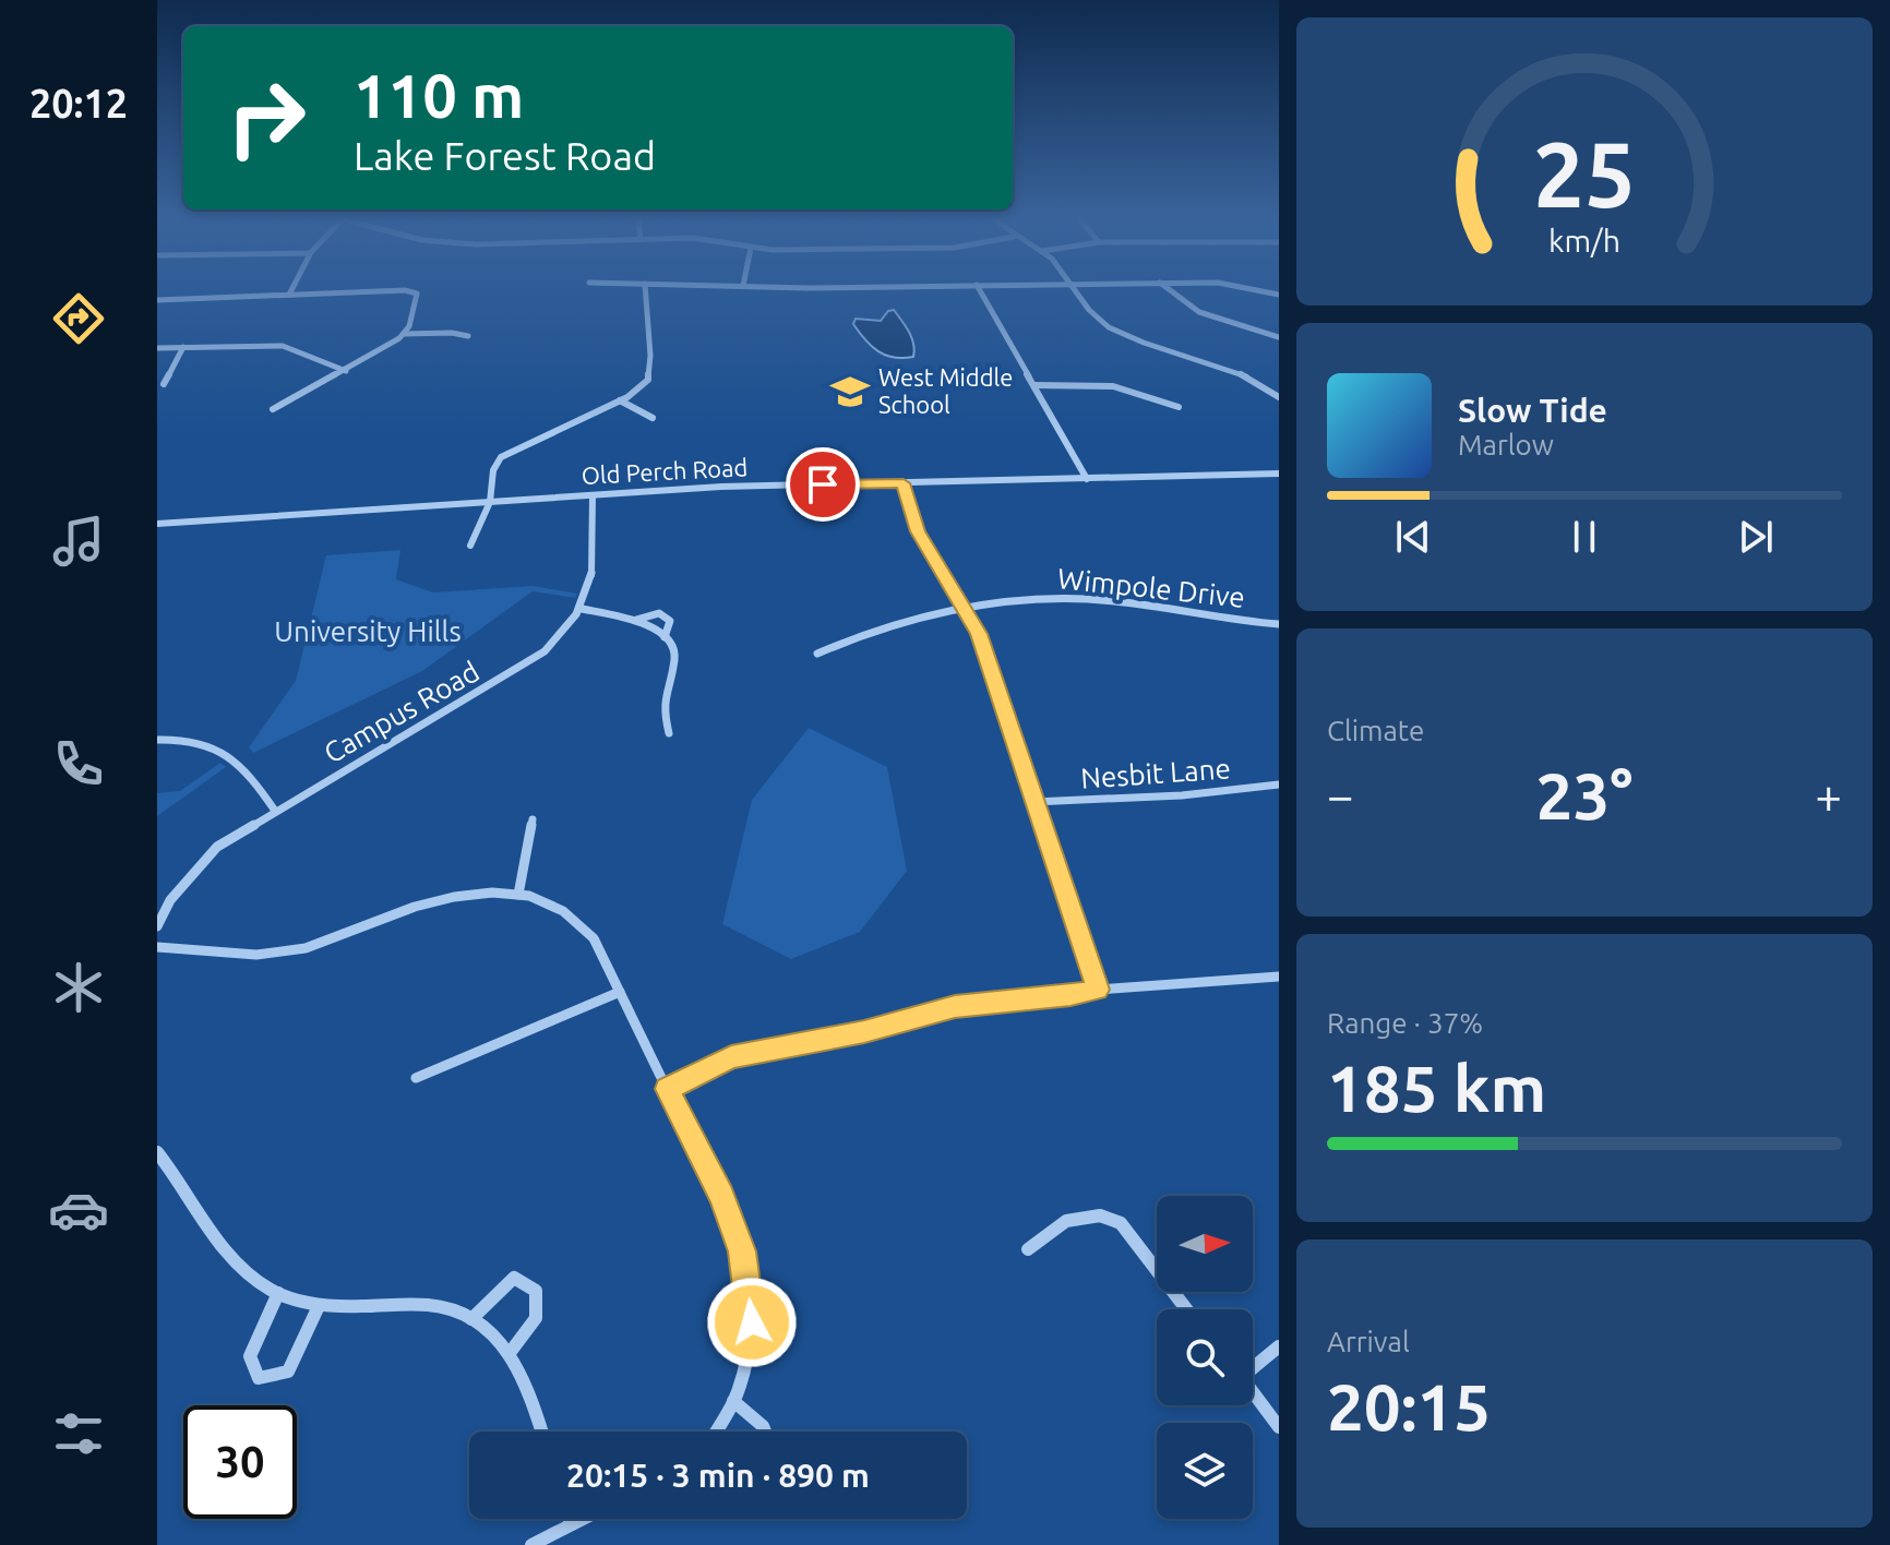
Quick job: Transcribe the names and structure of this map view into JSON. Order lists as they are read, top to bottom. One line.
{"streets":{"street":["Old Perch Road","Wimpole Drive","Campus Road","Nesbit Lane"]},"crossings":[["Old Perch Road","Campus Road"]],"parks":["University Hills"],"places":{"school or university":["West Middle School"]},"north":"right","page":{"tabs":"20:12","turn":["110 m","Lake Forest Road"],"song":["Slow Tide","Marlow"],"tile":["Climate",["Range · 37%","185 km"],["Arrival","20:15"]],"heat":["−","23°","+"],"limit":"30","trip":"20:15 · 3 min · 890 m","gauge":["25","km/h"]}}
